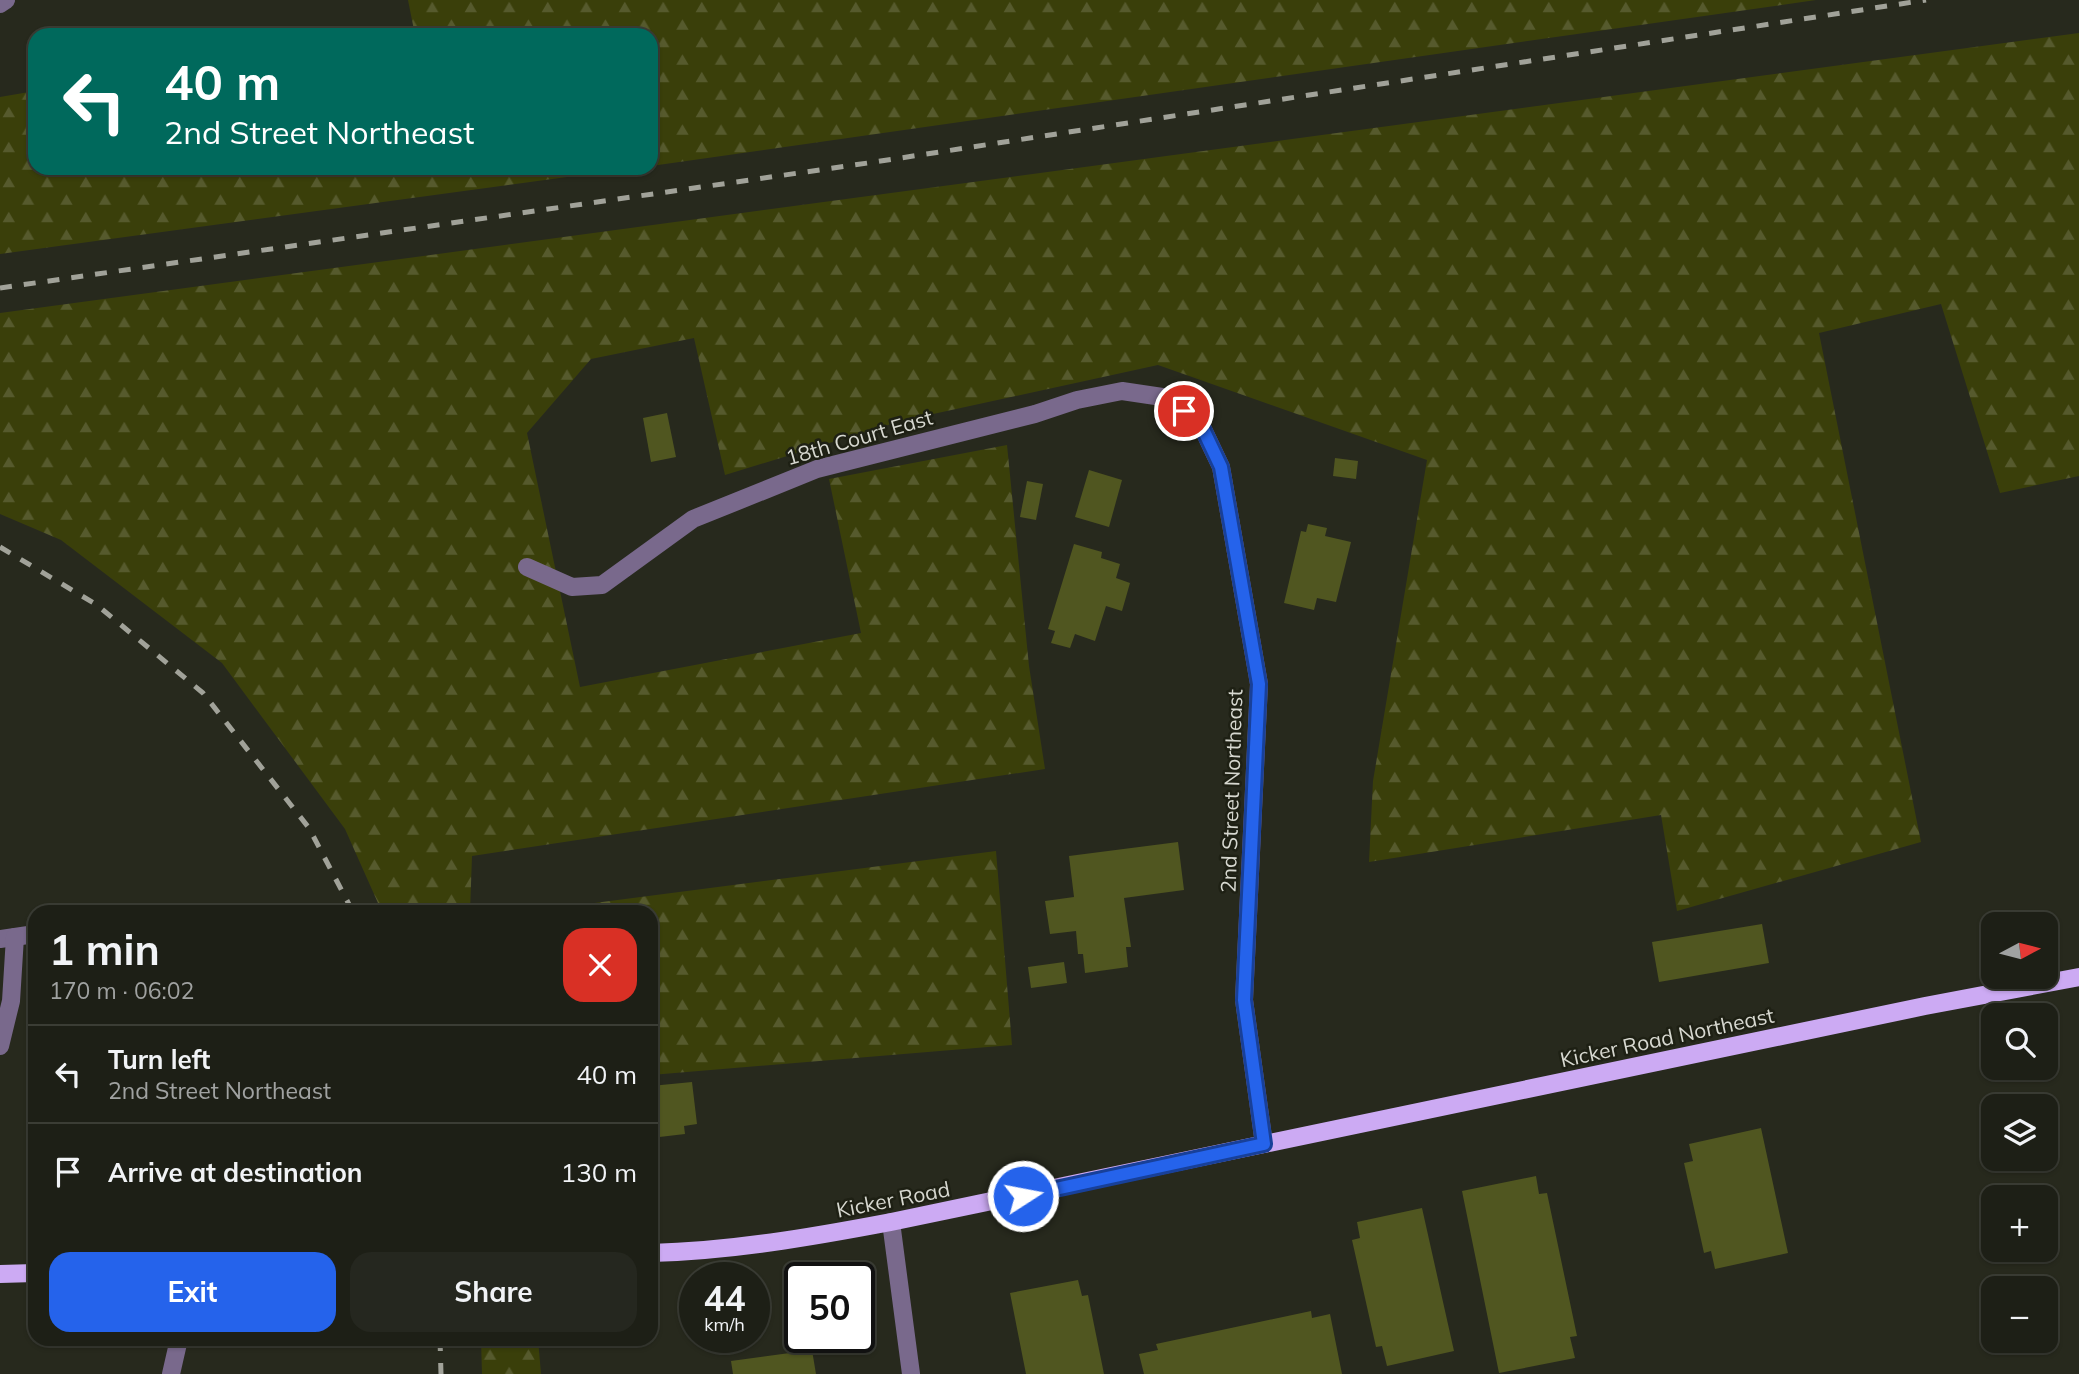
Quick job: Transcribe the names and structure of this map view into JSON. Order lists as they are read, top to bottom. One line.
{"streets":{"main road":["Kicker Road Northeast","Kicker Road"],"street":["18th Court East","2nd Street Northeast"]},"crossings":[["18th Court East","2nd Street Northeast"],["2nd Street Northeast","Kicker Road Northeast"],["2nd Street Northeast","Kicker Road"],["Kicker Road Northeast","Kicker Road"]],"north":"right","page":{"turn":["40 m","2nd Street Northeast"],"heading":["1 min","170 m · 06:02"],"map_buttons":["+","−"],"list":[{"name":"Turn left","note":"2nd Street Northeast","value":"40 m"},{"name":"Arrive at destination","value":"130 m"}],"buttons":["Exit","Share"],"speed":"44 km/h","limit":"50"}}
